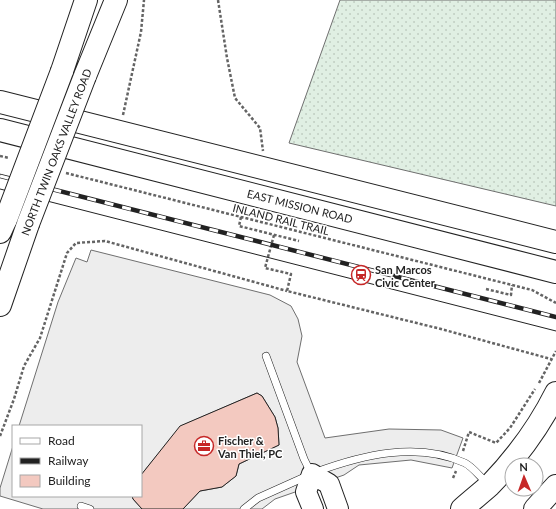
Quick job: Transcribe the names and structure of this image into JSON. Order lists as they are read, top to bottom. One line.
{"streets":{"main road":["NORTH TWIN OAKS VALLEY ROAD","EAST MISSION ROAD"],"path":["INLAND RAIL TRAIL"]},"places":{"station":["San Marcos Civic Center"],"office":["Fischer & Van Thiel, PC"]},"legend":["Road","Railway","Building"],"north":"top"}
